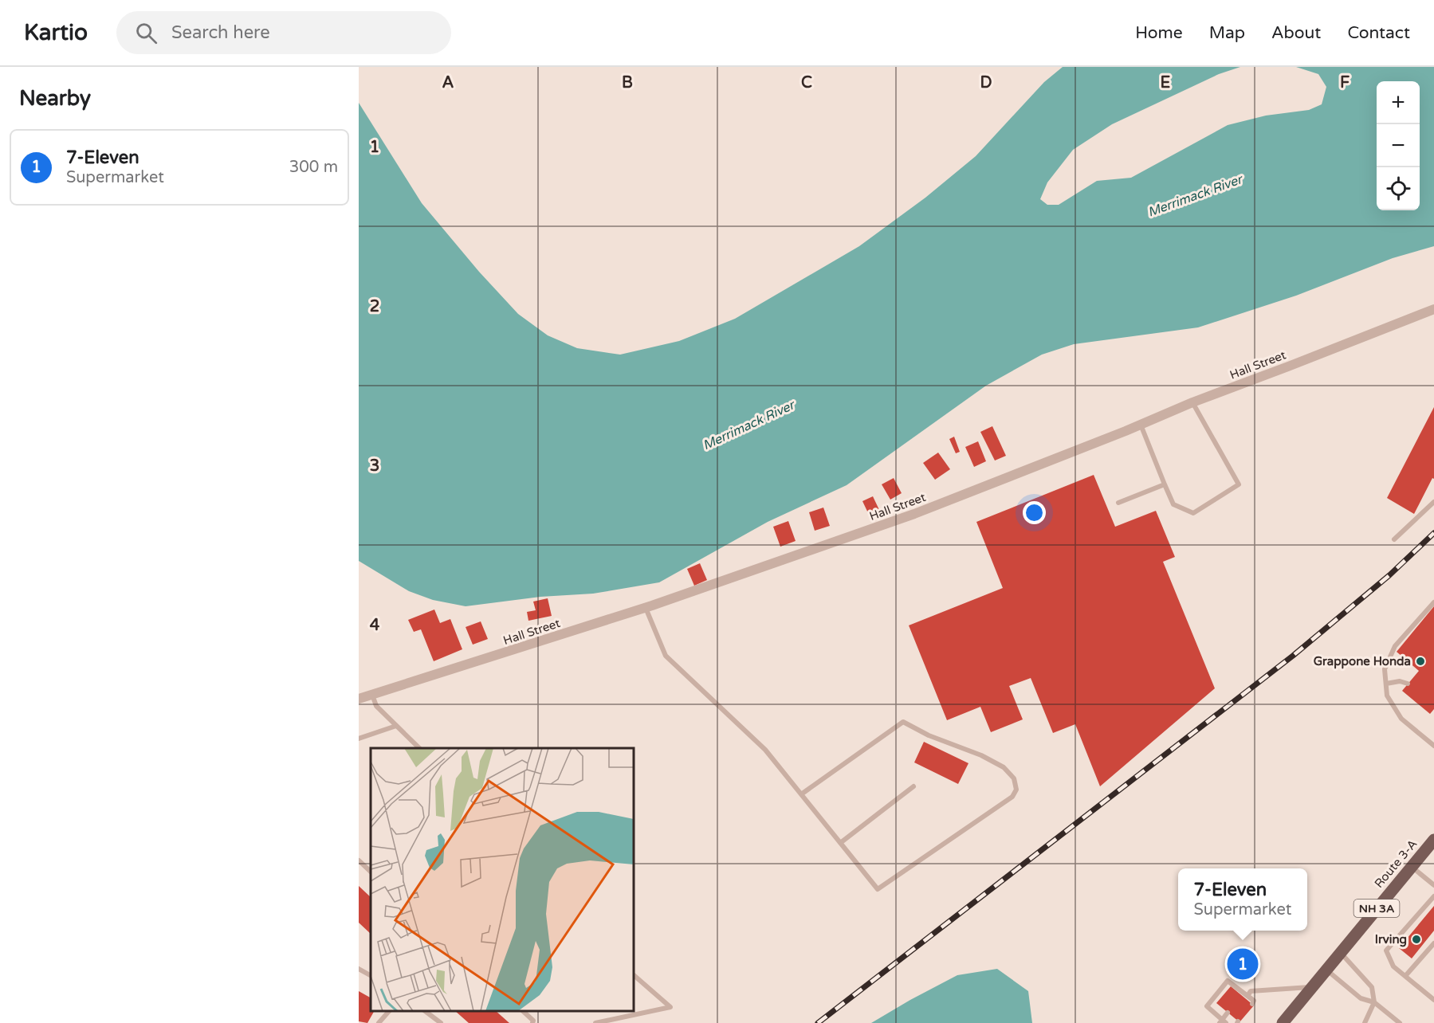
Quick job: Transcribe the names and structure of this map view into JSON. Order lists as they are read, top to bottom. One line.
{"streets":{"main road":["Route 3-A","NH 3A"],"street":["Hall Street"]},"crossings":[["Route 3-A","NH 3A"]],"water":["Merrimack River"],"places":["Grappone Honda","Irving"],"page":{"header":"Kartio","search":"Search here","nav":["Home","Map","About","Contact"],"heading":"Nearby","map_buttons":["+","−"],"list":[{"mark":"1","name":"7-Eleven","note":"Supermarket","value":"300 m"}],"popup":["7-Eleven","Supermarket"],"pins":"1"},"grid":{"columns":["A","B","C","D","E","F"],"rows":["1","2","3","4"]}}
